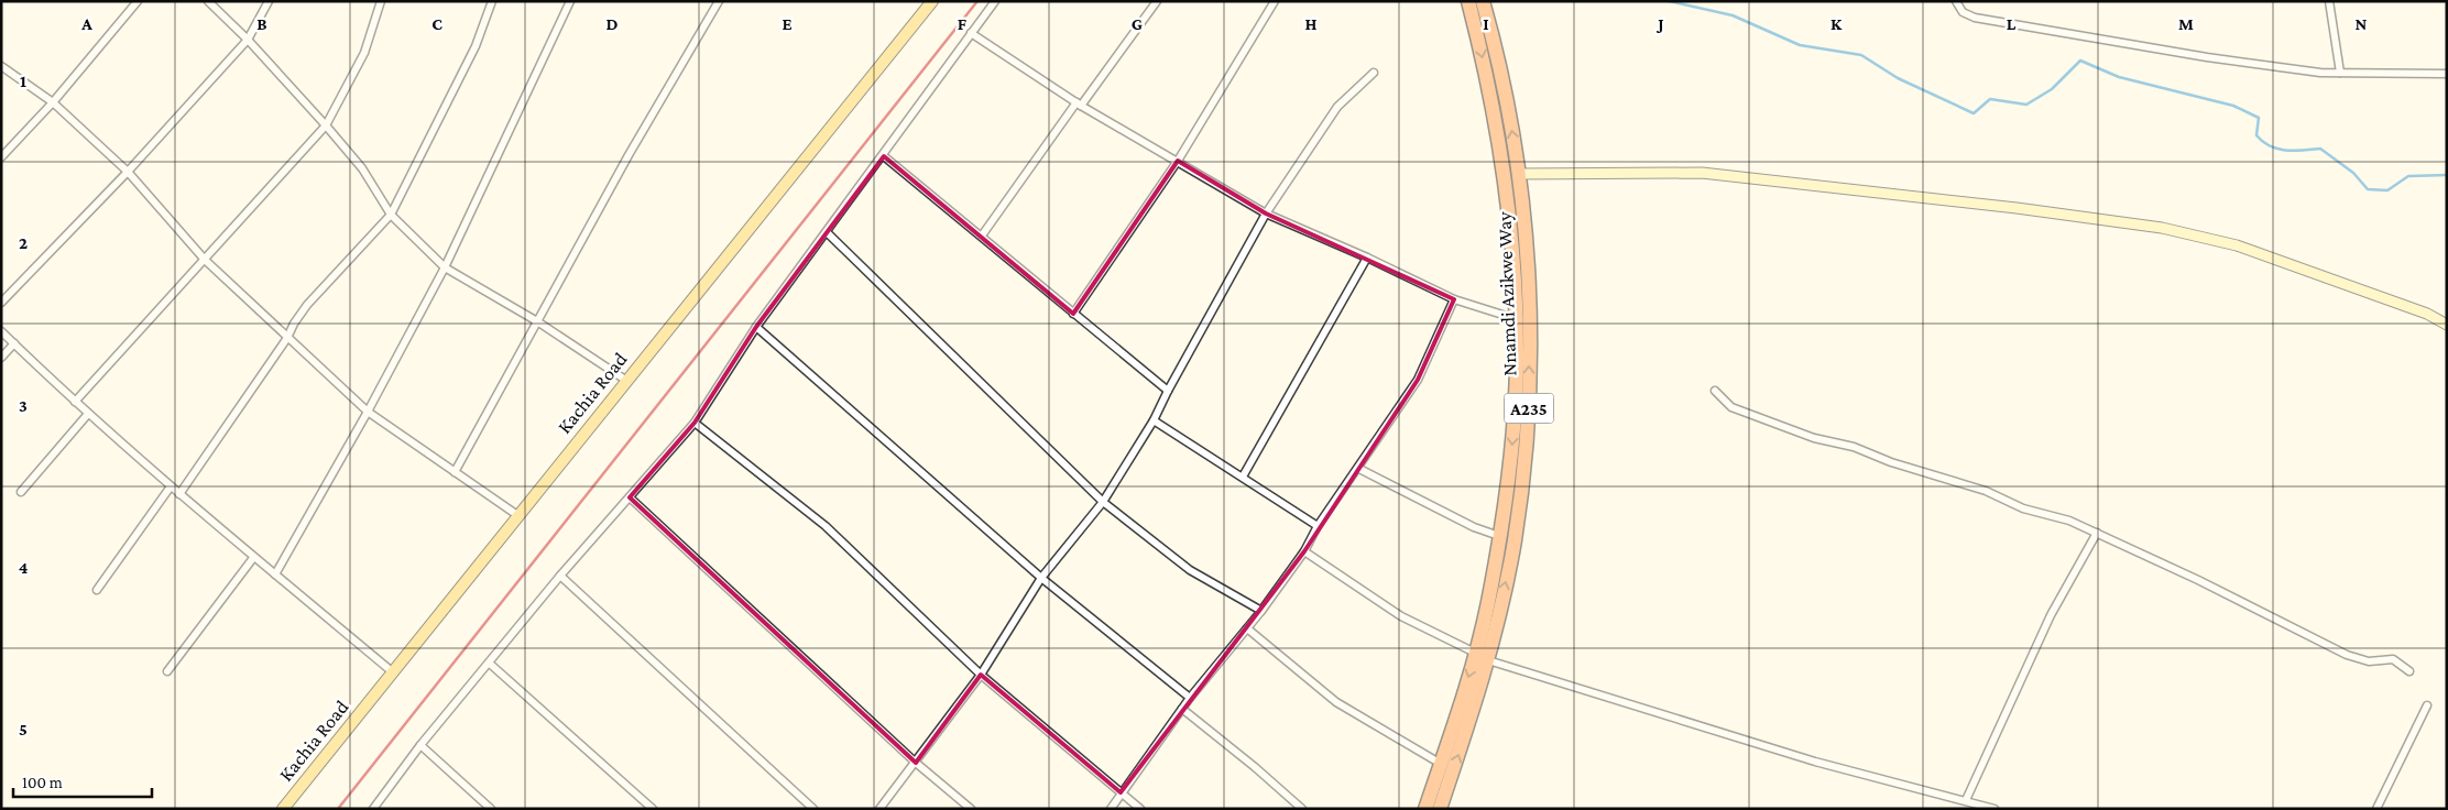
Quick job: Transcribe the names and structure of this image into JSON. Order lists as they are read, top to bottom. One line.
{"streets":{"highway":["Nnamdi Azikwe Way","A235"],"main road":["Kachia Road"]},"scale_bar":"100 m","grid":{"columns":["A","B","C","D","E","F","G","H","I","J","K","L","M","N"],"rows":["1","2","3","4","5"]}}
